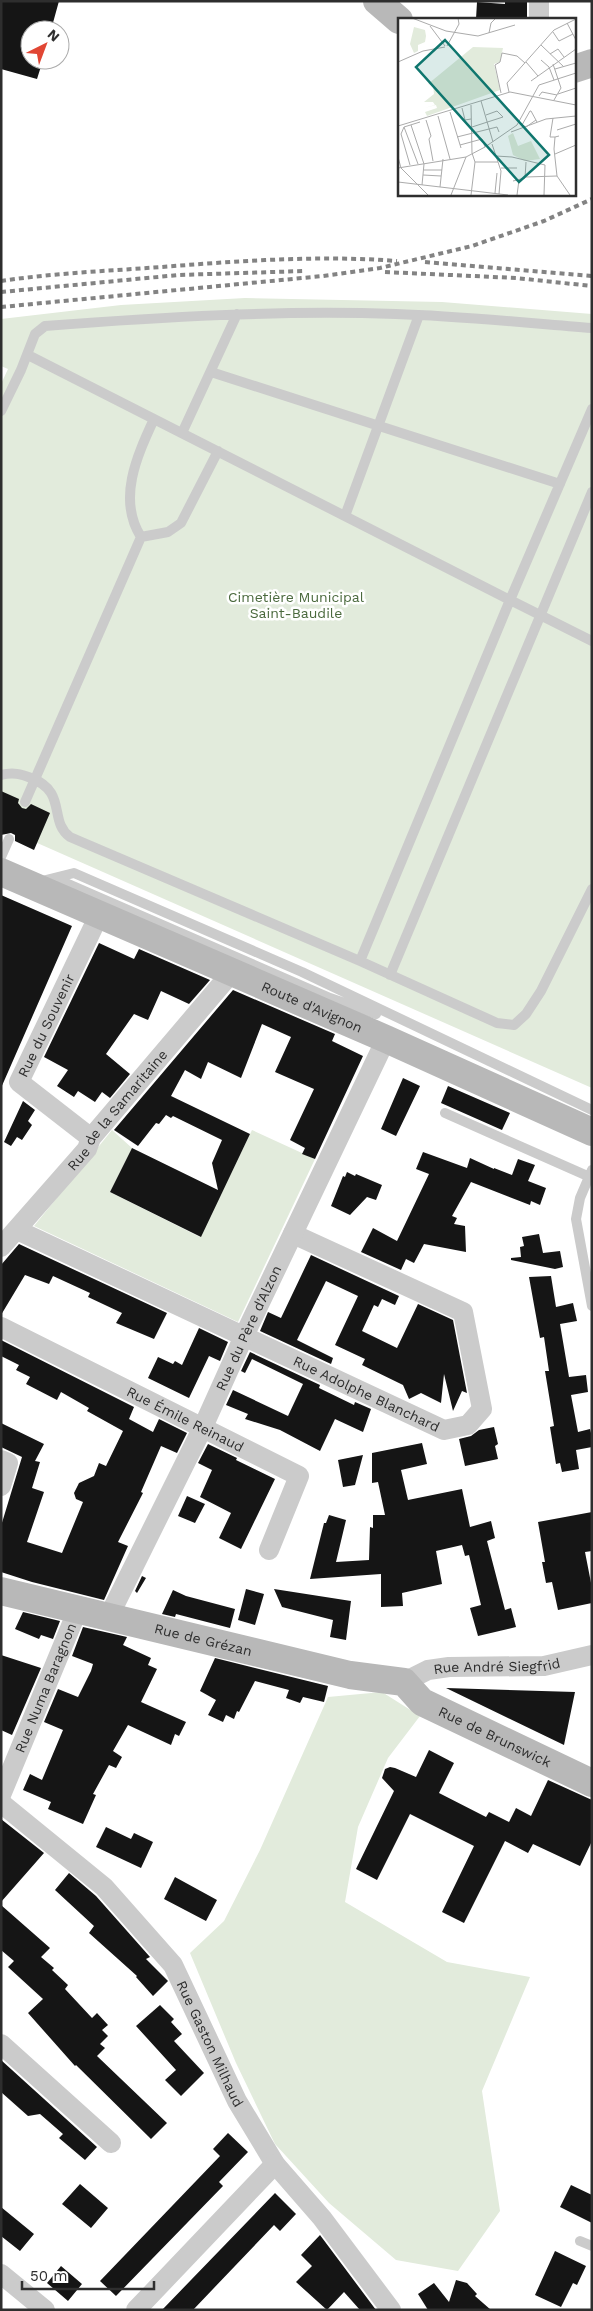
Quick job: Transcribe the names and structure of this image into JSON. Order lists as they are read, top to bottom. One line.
{"streets":{"main road":["Route d'Avignon","Rue de Grézan","Rue de Brunswick"],"street":["Rue du Souvenir","Rue de la Samaritaine","Rue du Père d'Alzon","Rue Adolphe Blanchard","Rue Émile Reinaud","Rue André Siegfrid","Rue Numa Baragnon","Rue Gaston Milhaud"]},"crossings":[["Route d'Avignon","Rue du Souvenir"],["Route d'Avignon","Rue de la Samaritaine"],["Route d'Avignon","Rue du Père d'Alzon"],["Rue du Souvenir","Rue de la Samaritaine"],["Rue de la Samaritaine","Rue Adolphe Blanchard"],["Rue du Père d'Alzon","Rue Adolphe Blanchard"],["Rue du Père d'Alzon","Rue Émile Reinaud"],["Rue du Père d'Alzon","Rue de Grézan"],["Rue de Grézan","Rue André Siegfrid"],["Rue de Grézan","Rue Numa Baragnon"],["Rue de Grézan","Rue de Brunswick"],["Rue André Siegfrid","Rue de Brunswick"]],"parks":["Cimetière Municipal Saint-Baudile"],"scale_bar":"50 m","north":"top right"}
